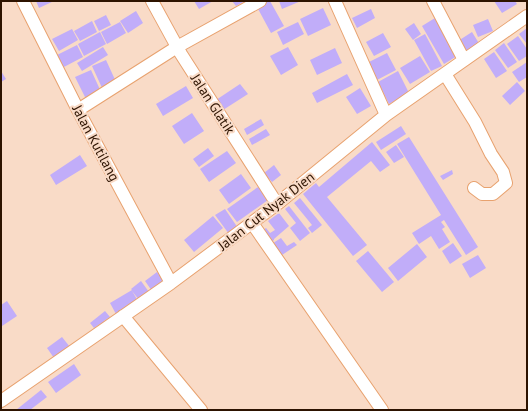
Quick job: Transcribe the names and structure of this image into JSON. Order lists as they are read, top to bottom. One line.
{"streets":{"street":["Jalan Glatik","Jalan Kutilang","Jalan Cut Nyak Dien"]},"crossings":[["Jalan Glatik","Jalan Cut Nyak Dien"],["Jalan Kutilang","Jalan Cut Nyak Dien"]]}
